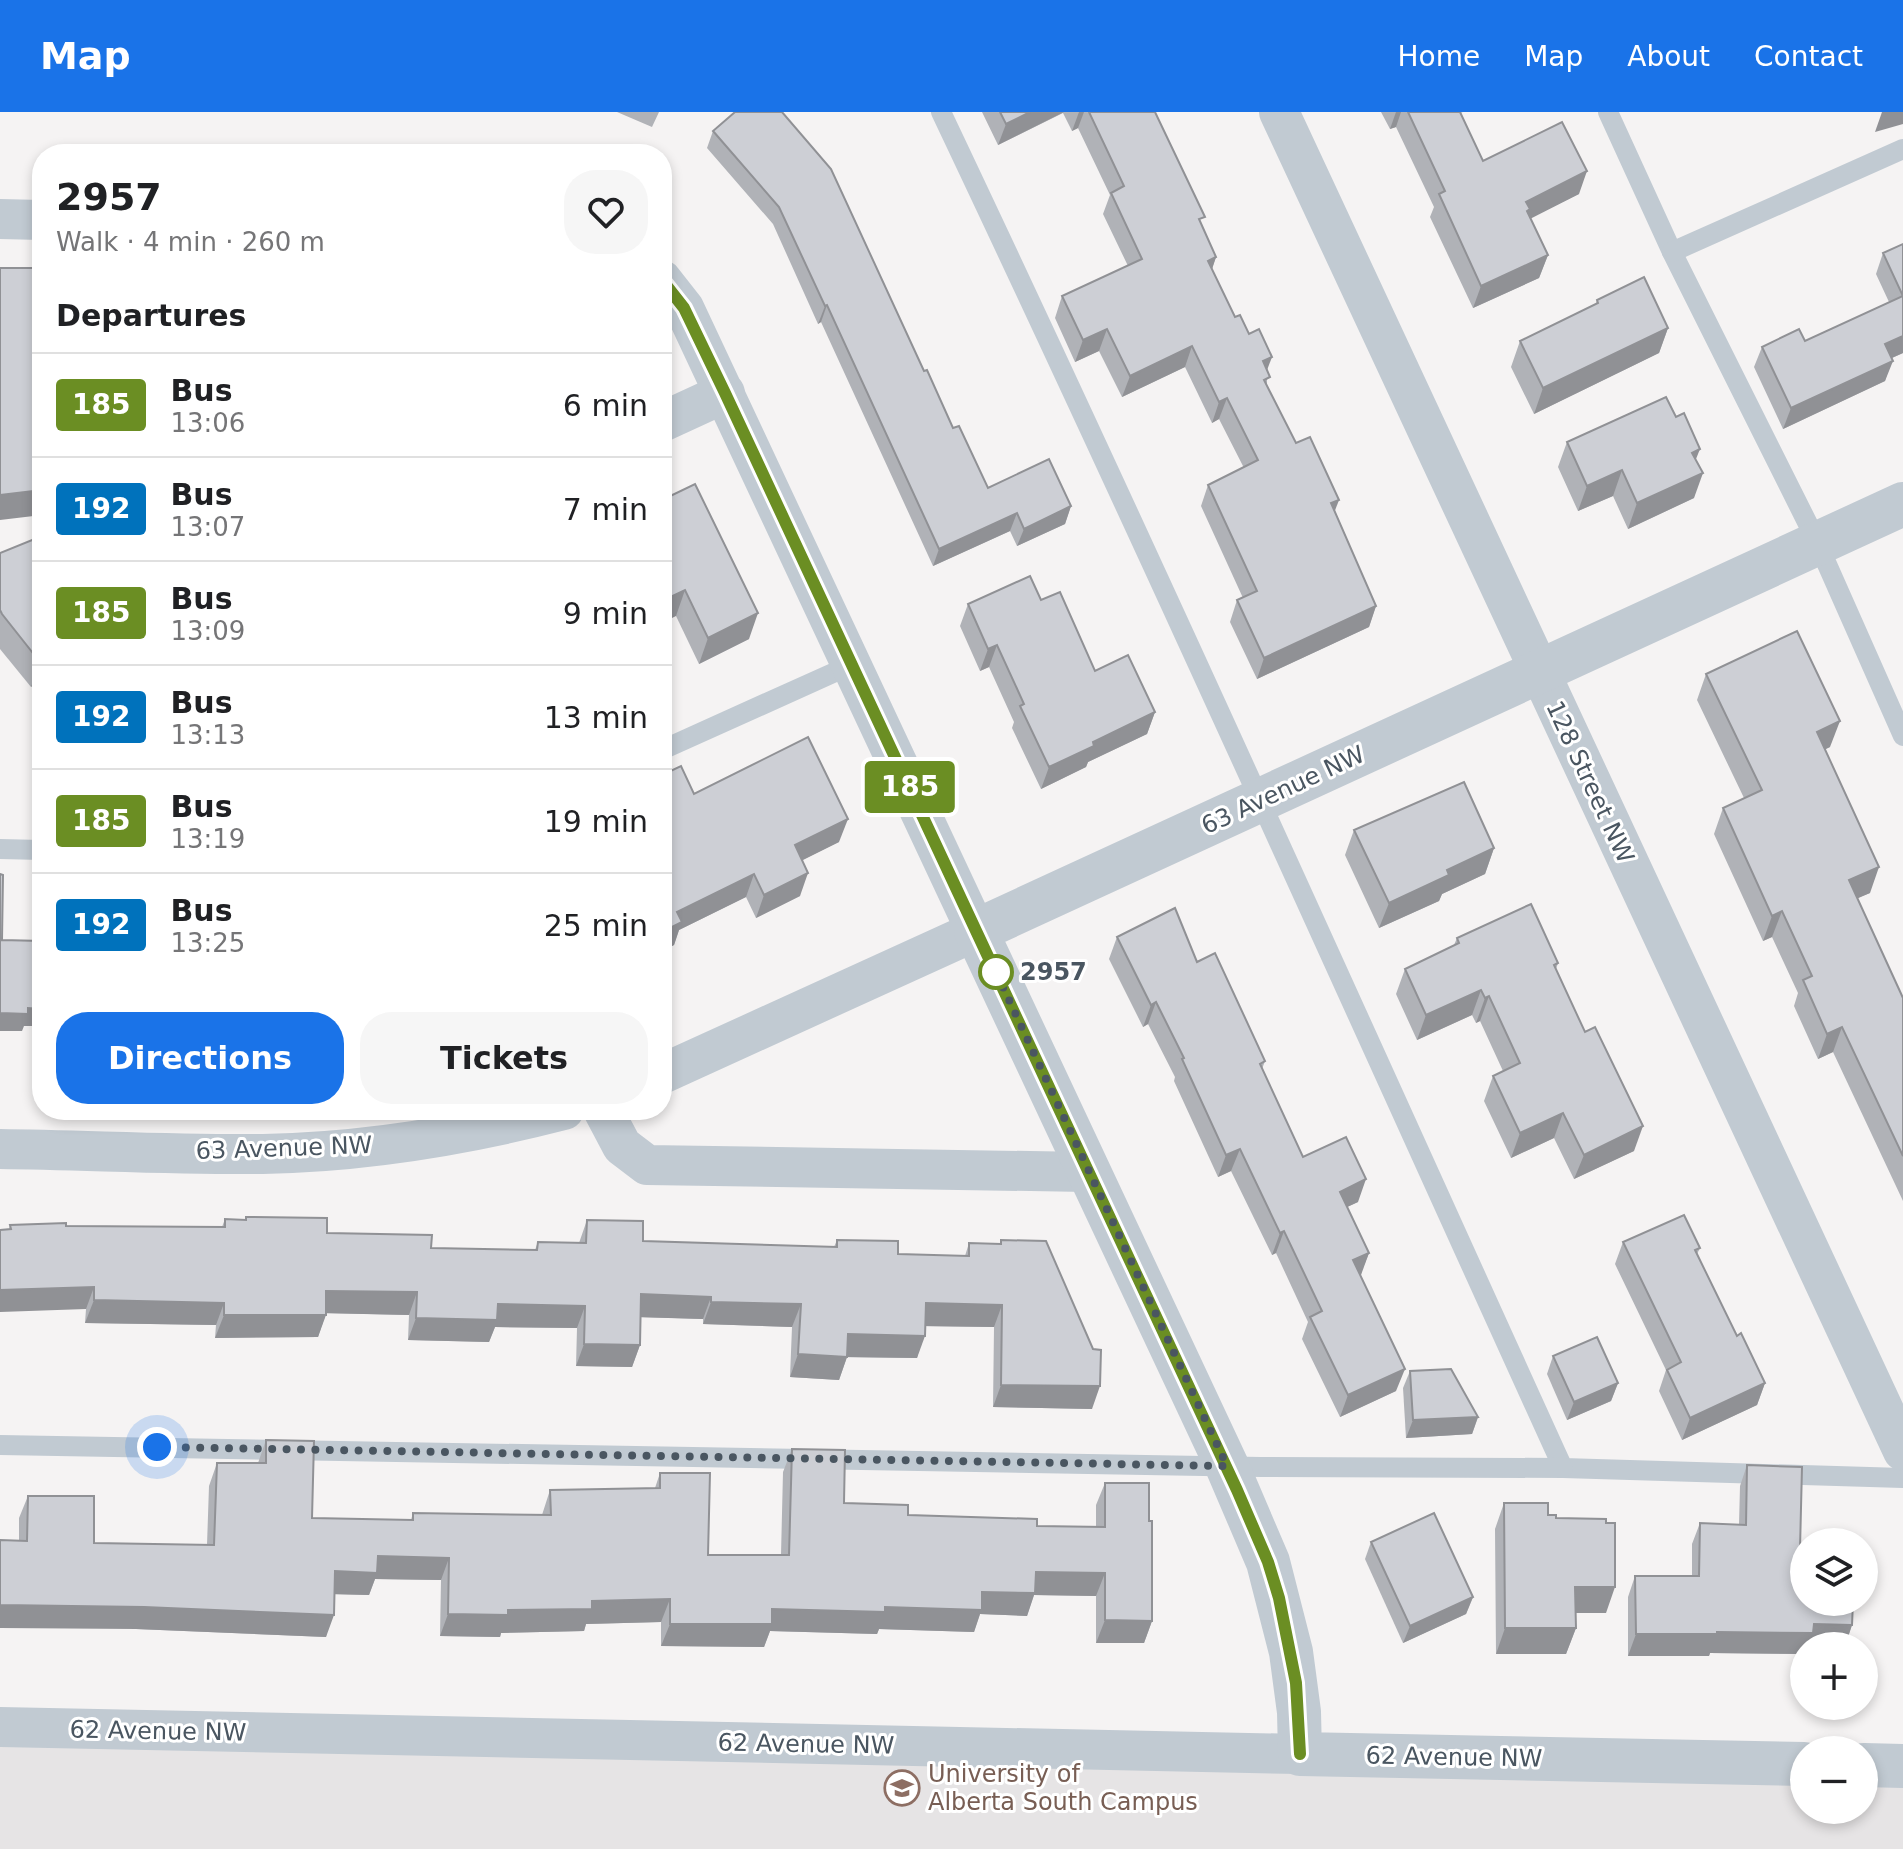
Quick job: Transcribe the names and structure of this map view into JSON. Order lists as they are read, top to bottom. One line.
{"streets":{"street":["128 Street NW","63 Avenue NW","62 Avenue NW"]},"crossings":[["128 Street NW","63 Avenue NW"]],"places":{"other":["2957"],"school or university":["University of Alberta South Campus"]},"lines":["bus line 185"],"page":{"header":"Map","nav":["Home","Map","About","Contact"],"on_map":"185","heading":[["2957","Walk · 4 min · 260 m"],"Departures"],"list":[{"mark":"185","name":"Bus","note":"13:06","value":"6 min"},{"mark":"192","name":"Bus","note":"13:07","value":"7 min"},{"mark":"185","name":"Bus","note":"13:09","value":"9 min"},{"mark":"192","name":"Bus","note":"13:13","value":"13 min"},{"mark":"185","name":"Bus","note":"13:19","value":"19 min"},{"mark":"192","name":"Bus","note":"13:25","value":"25 min"}],"buttons":["Directions","Tickets"],"map_buttons":["+","−"]}}
